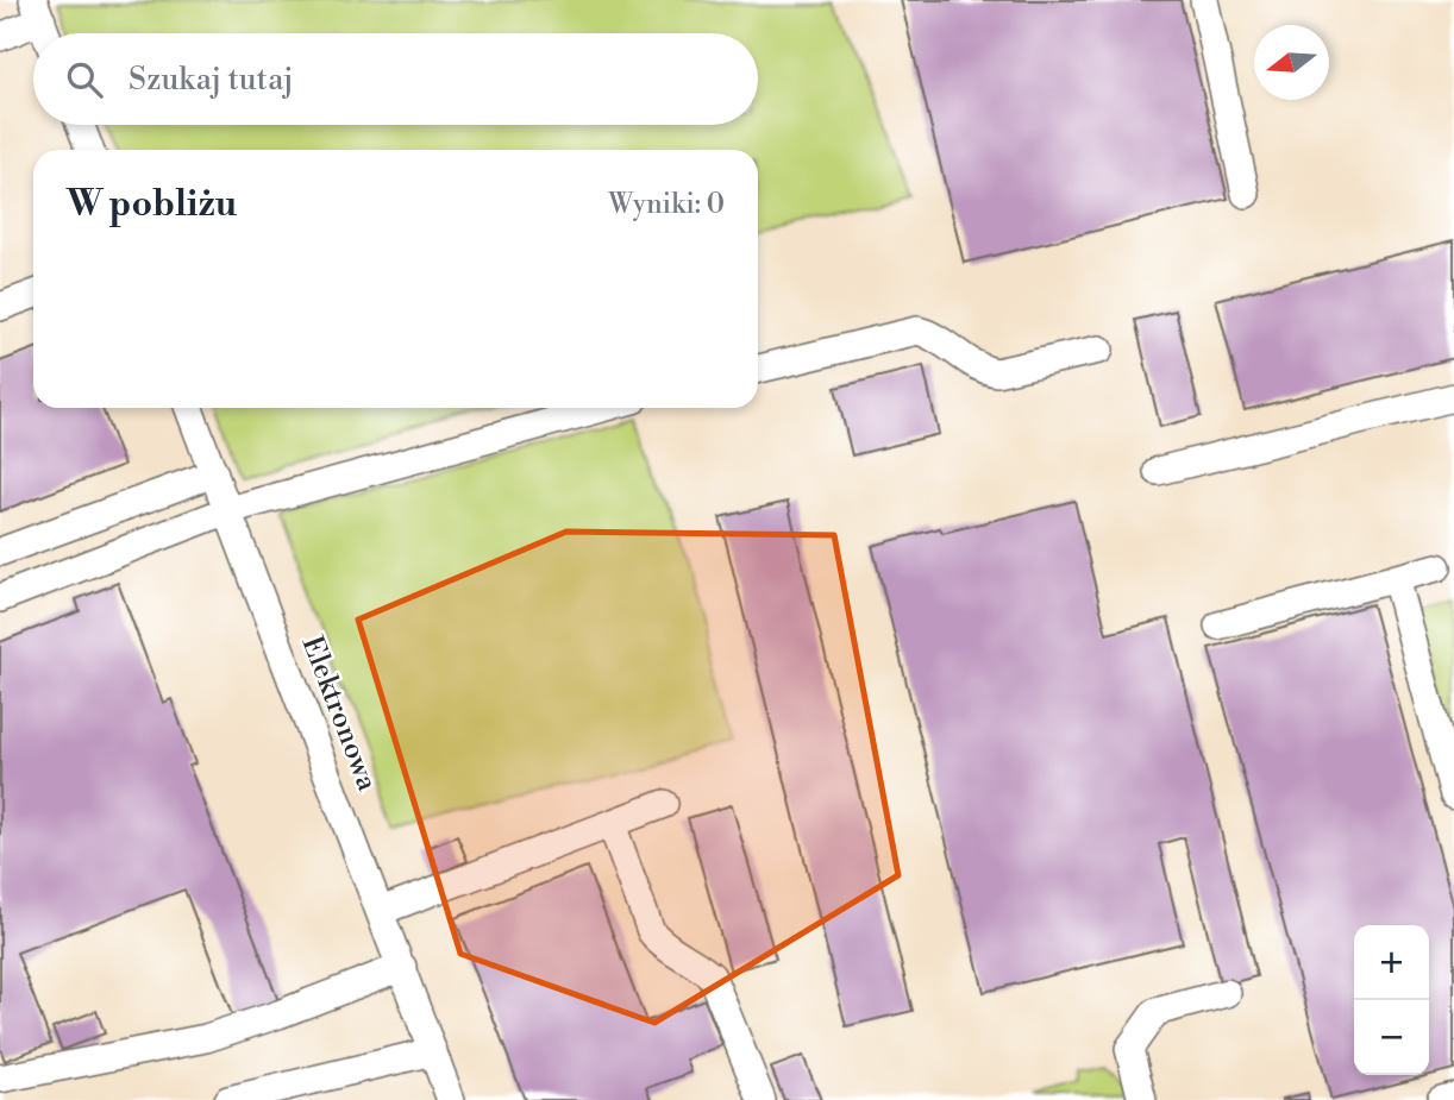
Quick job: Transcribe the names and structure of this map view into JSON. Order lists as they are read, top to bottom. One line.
{"streets":{"street":["Elektronowa"]},"north":"left","page":{"search":"Szukaj tutaj","heading":["W pobliżu","Wyniki: 0"],"map_buttons":["+","−"]}}
